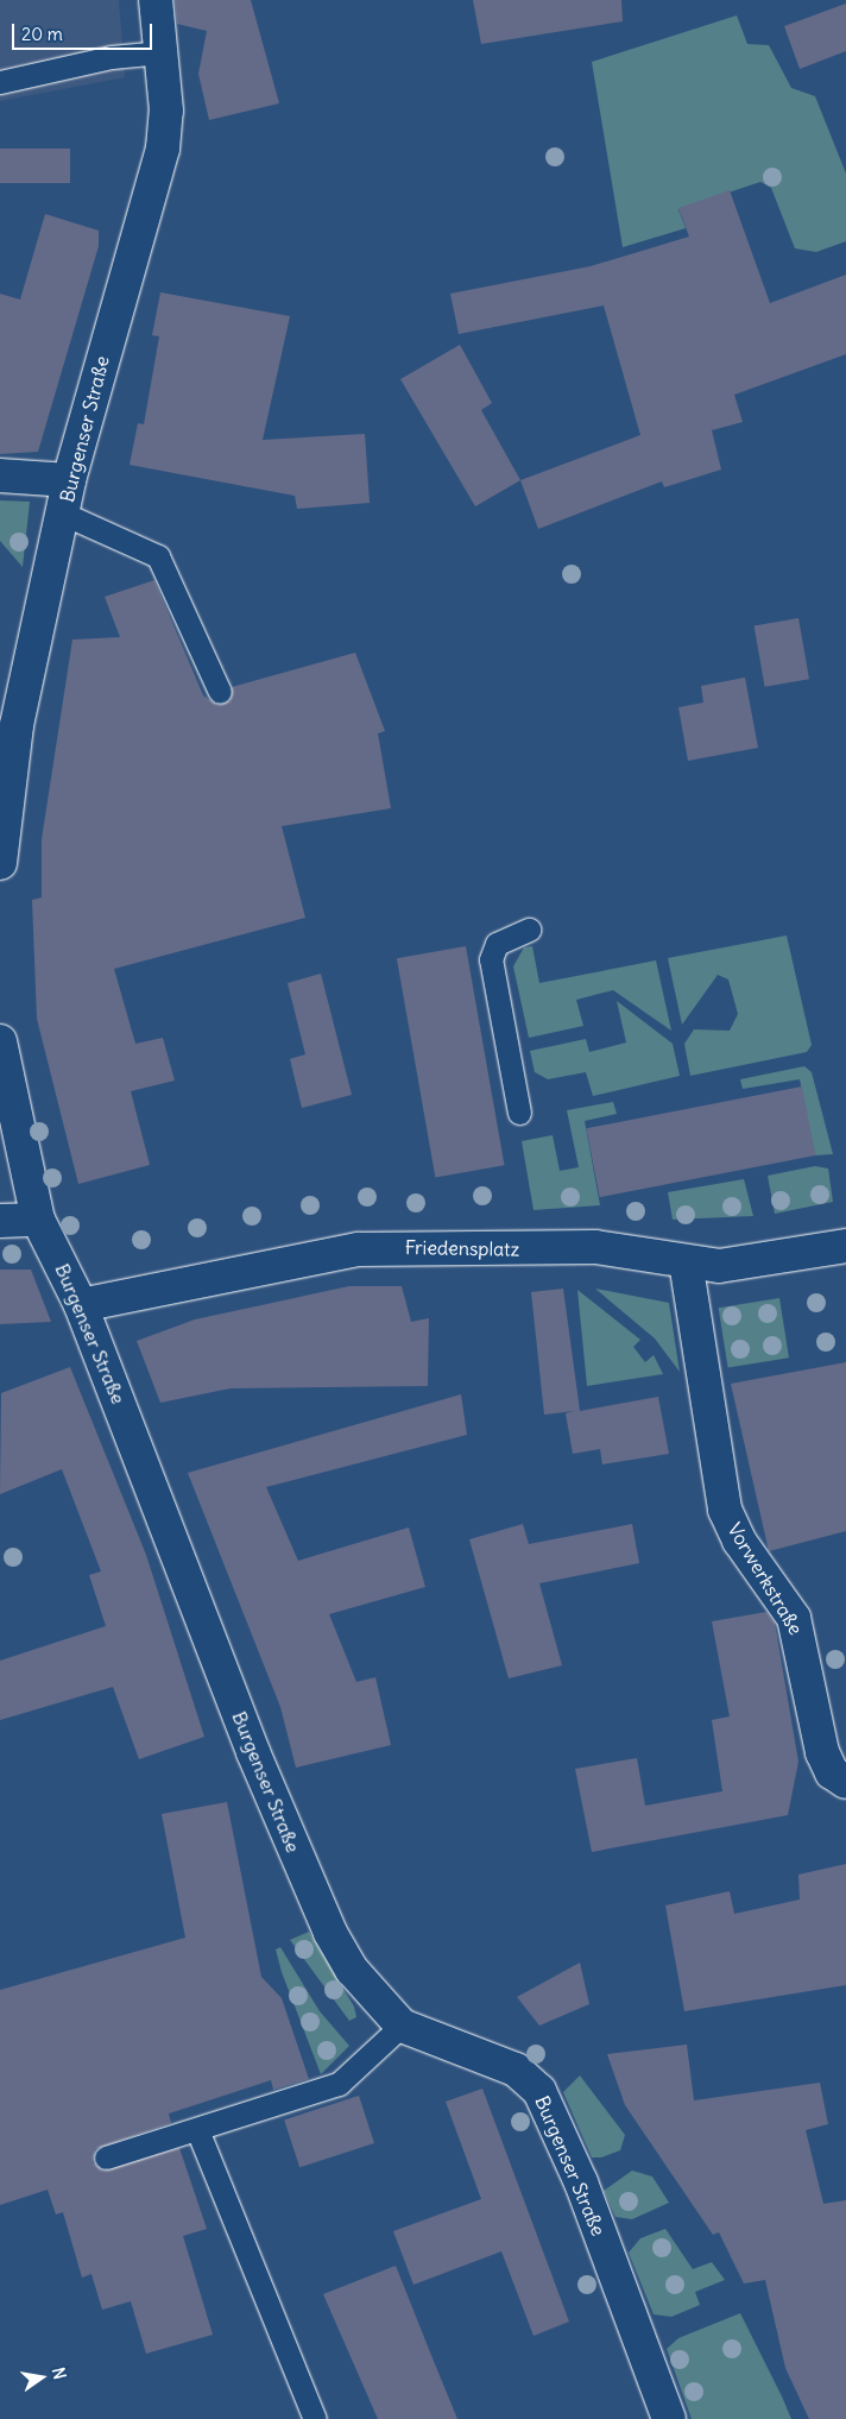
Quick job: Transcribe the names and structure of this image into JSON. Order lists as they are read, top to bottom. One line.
{"streets":{"street":["Burgenser Straße","Friedensplatz","Vorwerkstraße"]},"crossings":[["Burgenser Straße","Friedensplatz"],["Friedensplatz","Vorwerkstraße"]],"scale_bar":"20 m","north":"right"}
